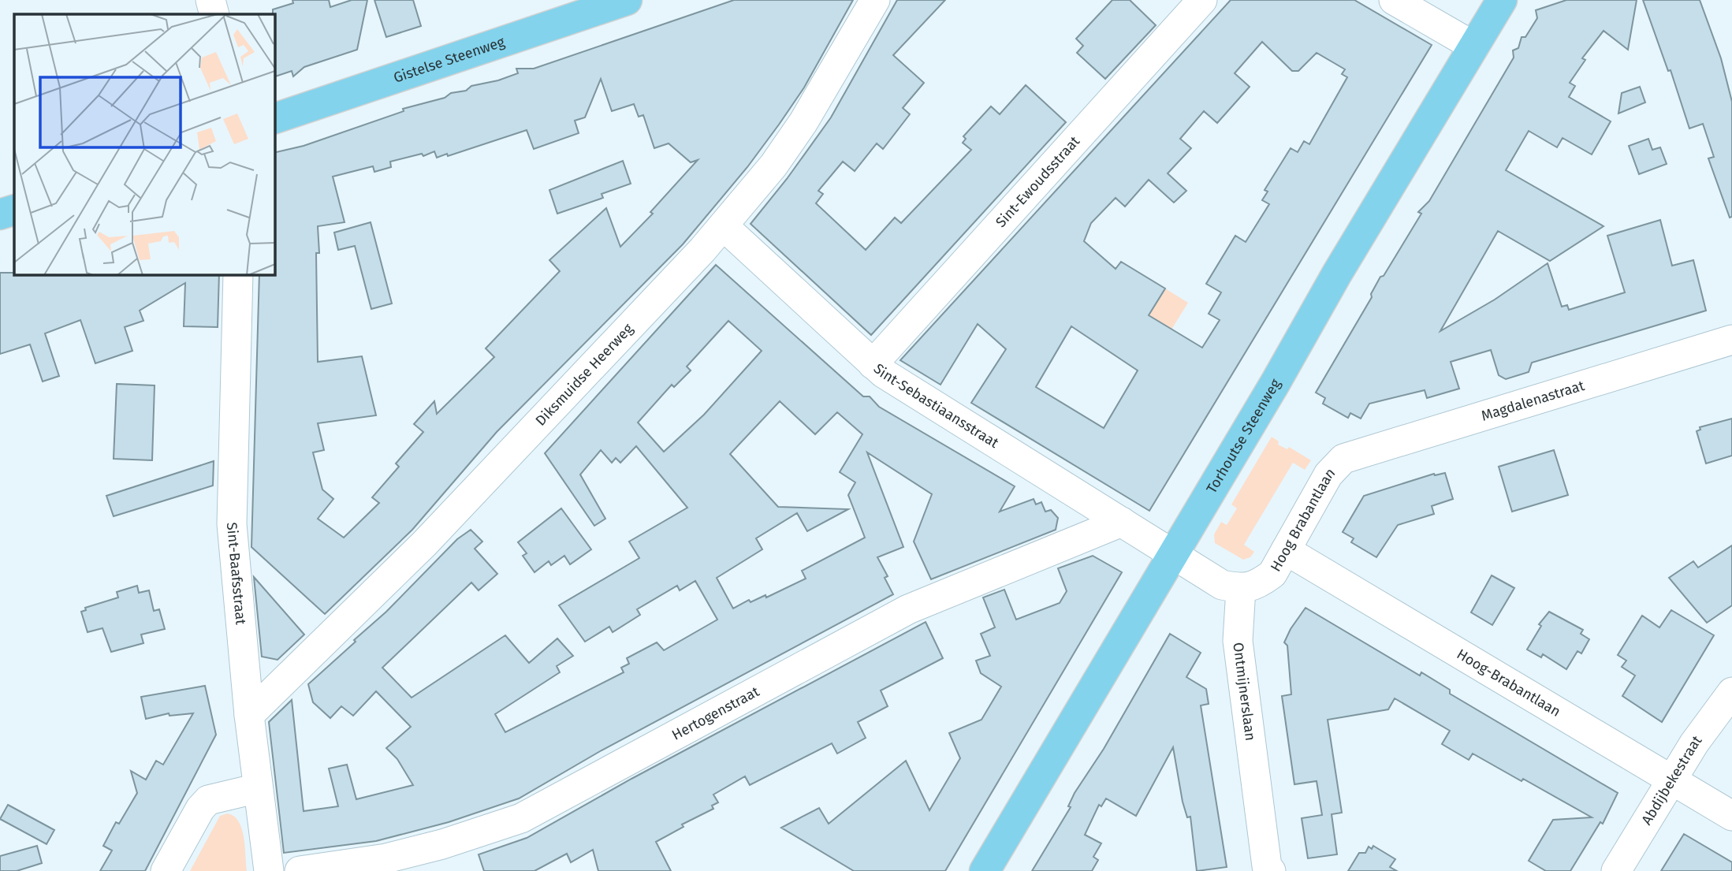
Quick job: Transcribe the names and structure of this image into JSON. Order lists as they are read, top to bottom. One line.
{"streets":{"main road":["Gistelse Steenweg","Torhoutse Steenweg"],"street":["Sint-Ewoudsstraat","Diksmuidse Heerweg","Magdalenastraat","Sint-Sebastiaansstraat","Hoog Brabantlaan","Sint-Baafsstraat","Hoog-Brabantlaan","Ontmijnerslaan","Hertogenstraat","Abdijbekestraat"]},"crossings":[["Sint-Ewoudsstraat","Sint-Sebastiaansstraat"],["Diksmuidse Heerweg","Sint-Sebastiaansstraat"],["Diksmuidse Heerweg","Sint-Baafsstraat"],["Magdalenastraat","Hoog Brabantlaan"],["Sint-Sebastiaansstraat","Torhoutse Steenweg"],["Sint-Sebastiaansstraat","Hertogenstraat"],["Hoog Brabantlaan","Hoog-Brabantlaan"],["Hoog Brabantlaan","Ontmijnerslaan"],["Hoog-Brabantlaan","Abdijbekestraat"]]}
